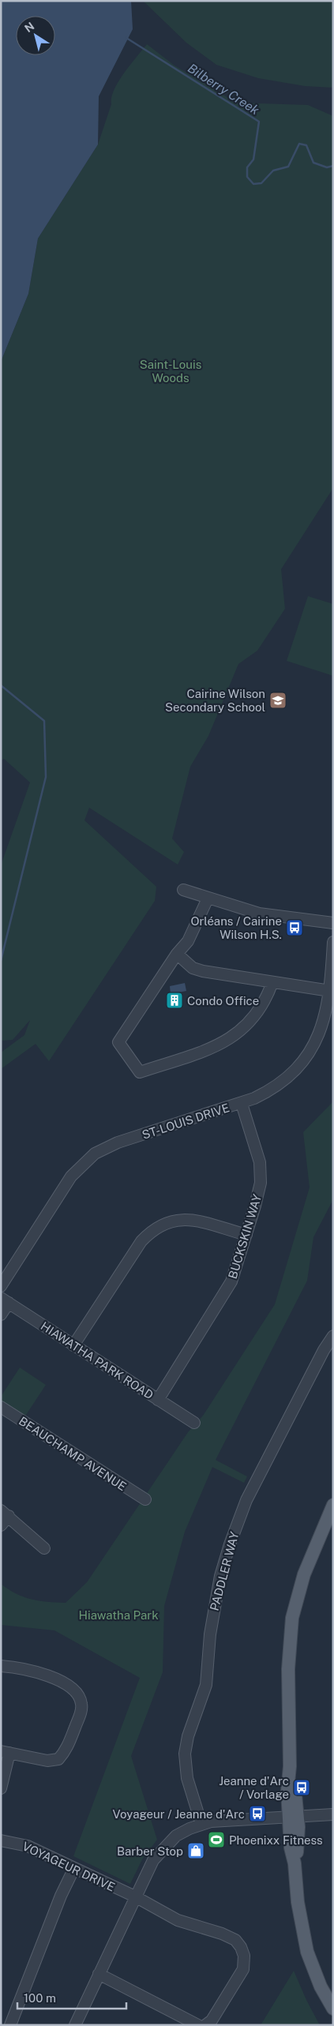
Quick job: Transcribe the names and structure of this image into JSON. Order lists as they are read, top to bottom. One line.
{"streets":{"street":["ST-LOUIS DRIVE","BUCKSKIN WAY","HIAWATHA PARK ROAD","BEAUCHAMP AVENUE","PADDLER WAY","VOYAGEUR DRIVE"]},"crossings":[["ST-LOUIS DRIVE","BUCKSKIN WAY"],["BUCKSKIN WAY","HIAWATHA PARK ROAD"]],"water":["Bilberry Creek"],"parks":["Saint-Louis Woods","Hiawatha Park"],"places":{"school or university":["Cairine Wilson Secondary School"],"bus stop":["Orléans / Cairine Wilson H.S.","Jeanne d'Arc / Vorlage","Voyageur / Jeanne d'Arc"],"building":["Condo Office"],"sports":["Phoenixx Fitness"],"shop":["Barber Stop"]},"scale_bar":"100 m","north":"top left"}
